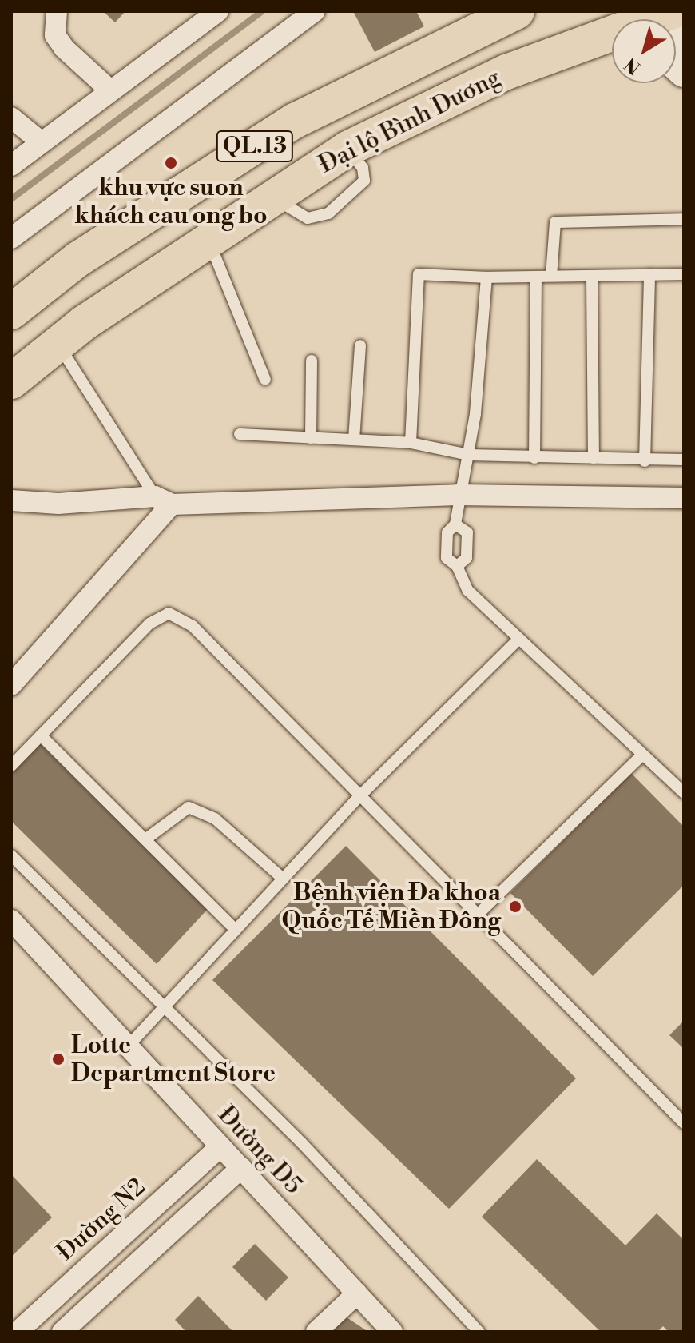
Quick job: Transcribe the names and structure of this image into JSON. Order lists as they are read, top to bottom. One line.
{"streets":{"highway":["Đại lộ Bình Dương","QL.13"],"street":["Đường D5","Đường N2"]},"crossings":[["Đường D5","Đường N2"]],"places":["khu vực suon khách cau ong bo","Bệnh viện Đa khoa Quốc Tế Miền Đông","Lotte Department Store"],"north":"bottom left"}
